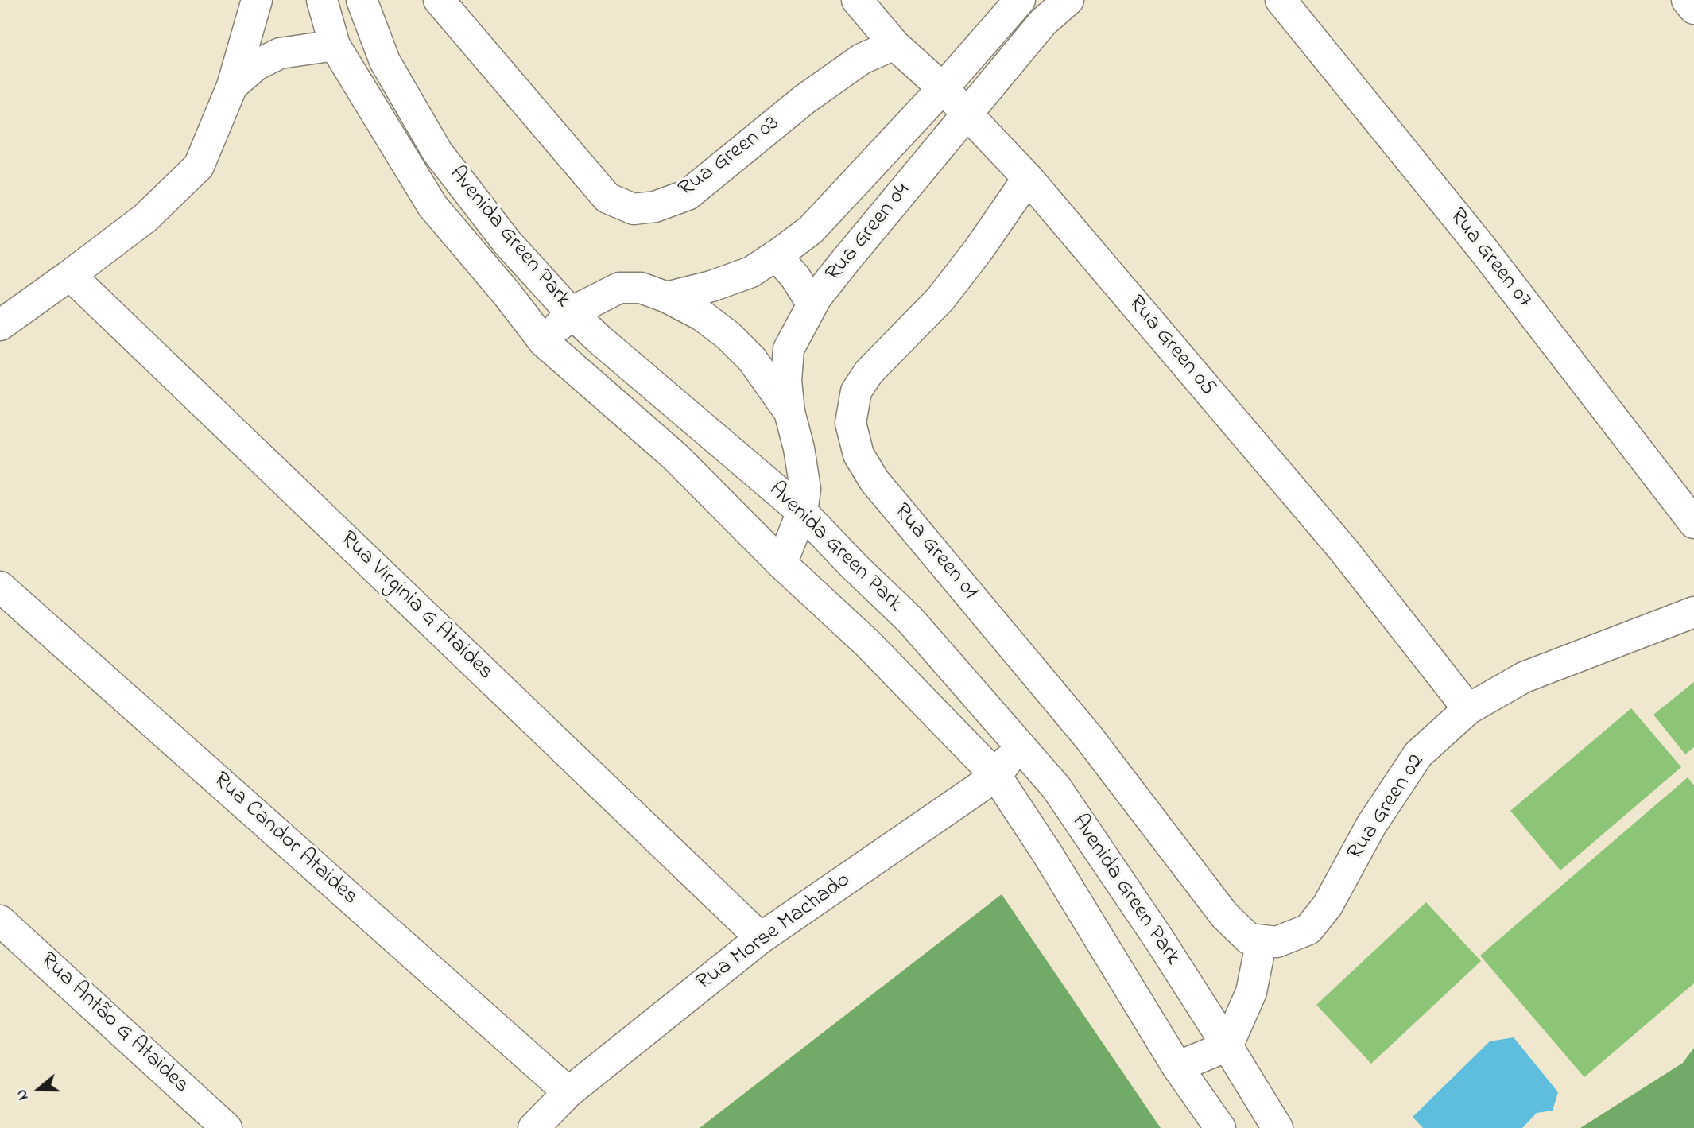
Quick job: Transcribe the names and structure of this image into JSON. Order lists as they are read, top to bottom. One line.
{"streets":{"street":["Rua Green 03","Rua Green 04","Avenida Green Park","Rua Green 07","Rua Green 05","Rua Green 01","Rua Virginia G Ataides","Rua Green 02","Rua Candor Ataides","Rua Morse Machado","Rua Antão G Ataides"]},"crossings":[["Rua Green 03","Rua Green 05"],["Rua Green 04","Avenida Green Park"],["Rua Green 04","Rua Green 05"],["Avenida Green Park","Rua Morse Machado"],["Rua Green 05","Rua Green 01"],["Rua Green 05","Rua Green 02"],["Rua Green 01","Rua Green 02"],["Rua Virginia G Ataides","Rua Morse Machado"],["Rua Candor Ataides","Rua Morse Machado"]],"north":"left"}
